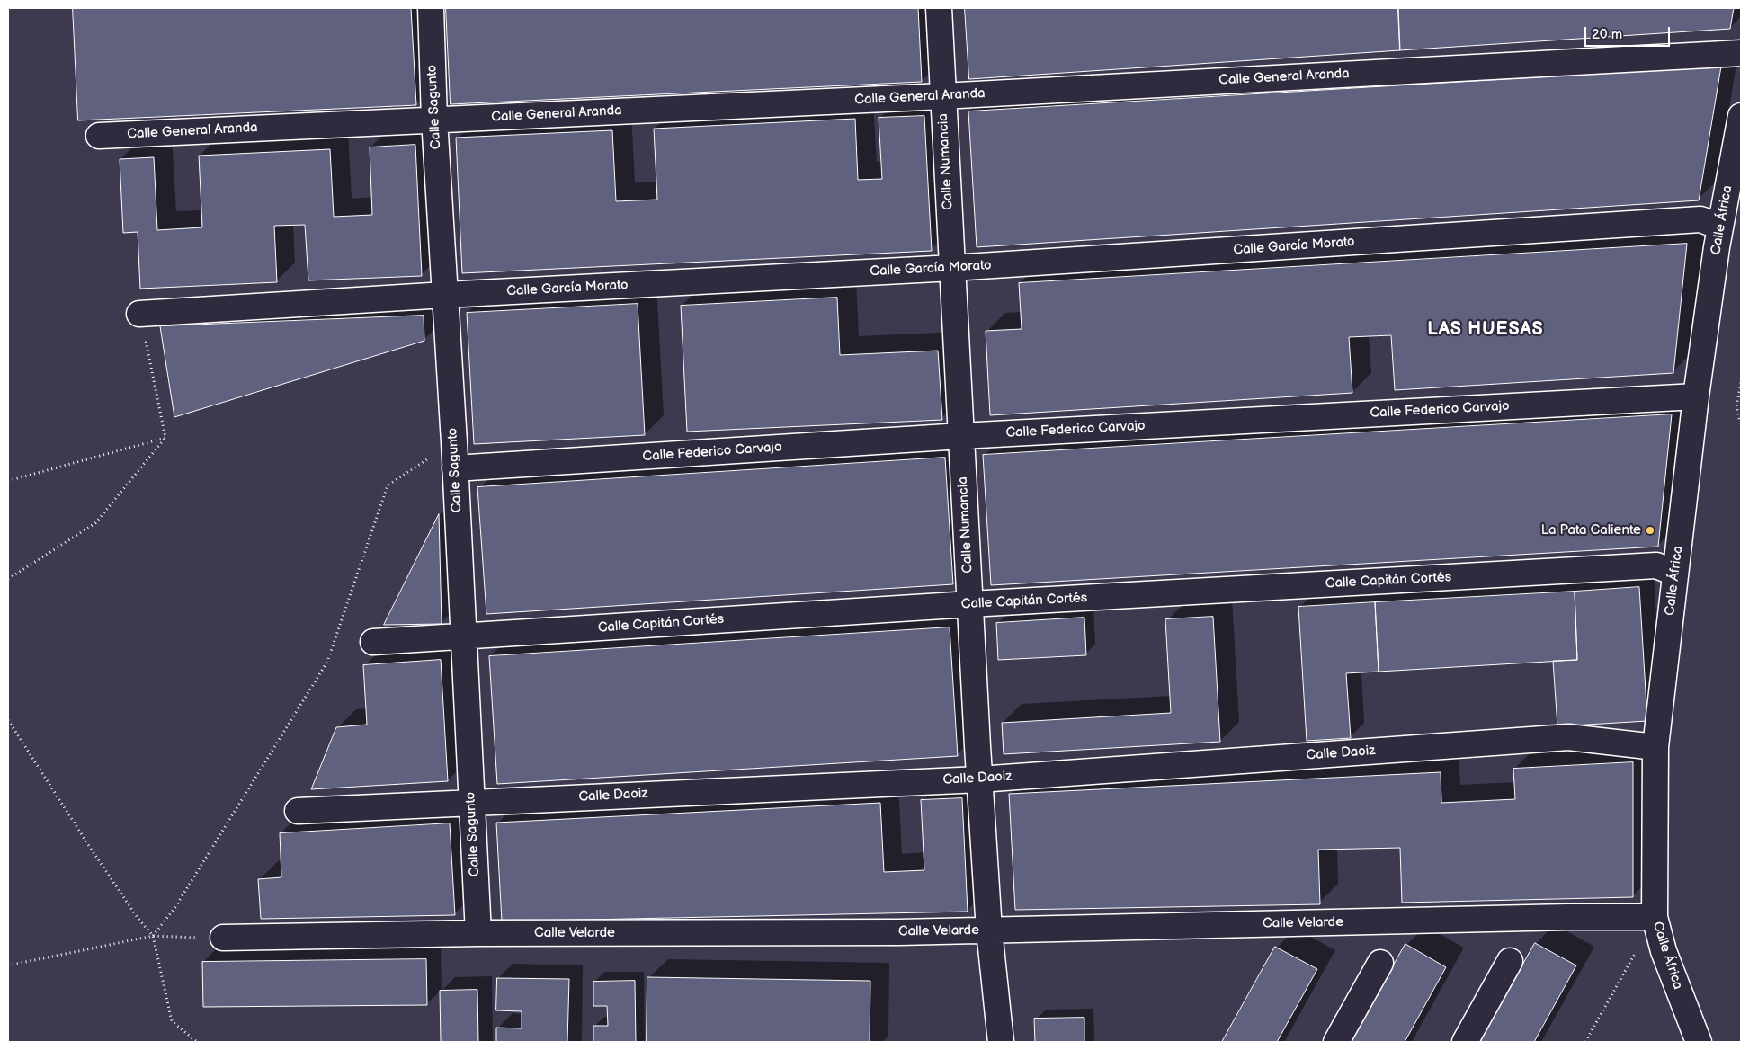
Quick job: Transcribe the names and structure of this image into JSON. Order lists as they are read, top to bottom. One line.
{"streets":{"street":["Calle General Aranda","Calle Sagunto","Calle Numancia","Calle África","Calle García Morato","Calle Federico Carvajo","Calle Capitán Cortés","Calle Daoiz","Calle Velarde"]},"crossings":[["Calle General Aranda","Calle Sagunto"],["Calle General Aranda","Calle Numancia"],["Calle Sagunto","Calle García Morato"],["Calle Sagunto","Calle Federico Carvajo"],["Calle Sagunto","Calle Capitán Cortés"],["Calle Sagunto","Calle Daoiz"],["Calle Sagunto","Calle Velarde"],["Calle Numancia","Calle García Morato"],["Calle Numancia","Calle Federico Carvajo"],["Calle Numancia","Calle Capitán Cortés"],["Calle Numancia","Calle Daoiz"],["Calle Numancia","Calle Velarde"],["Calle África","Calle García Morato"],["Calle África","Calle Federico Carvajo"],["Calle África","Calle Capitán Cortés"],["Calle África","Calle Daoiz"],["Calle África","Calle Velarde"]],"districts":["LAS HUESAS"],"places":["La Pata Caliente"],"scale_bar":"20 m"}
